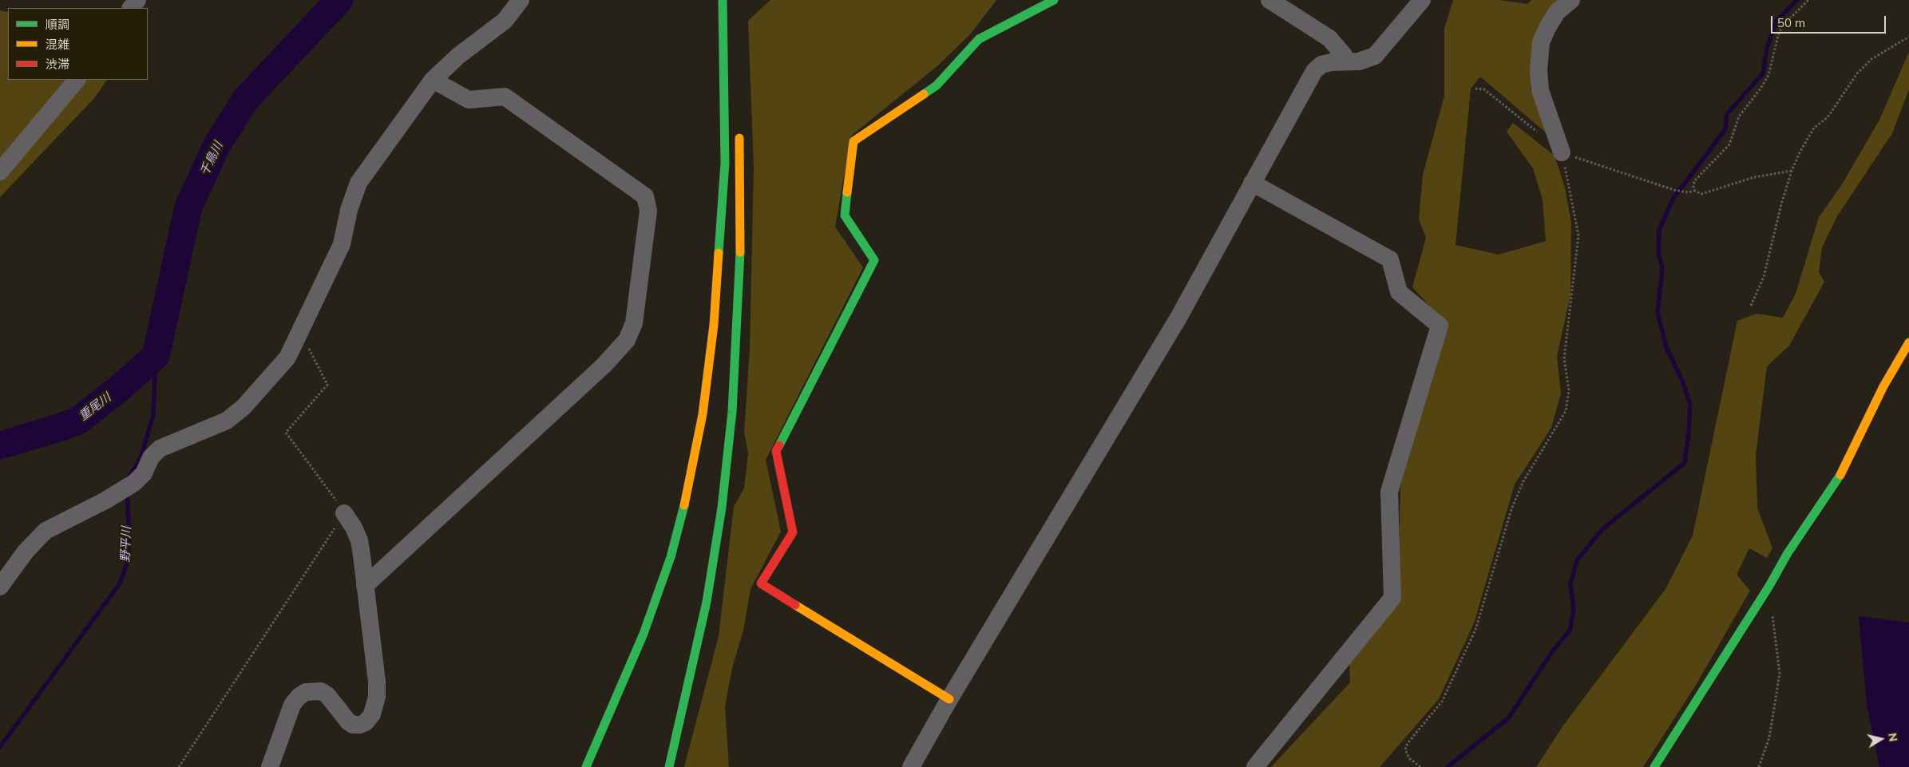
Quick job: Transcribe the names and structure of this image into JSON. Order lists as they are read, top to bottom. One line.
{"water":["千鳥川","重尾川","野平川"],"legend":["順調","混雑","渋滞"],"scale_bar":"50 m","north":"right"}
